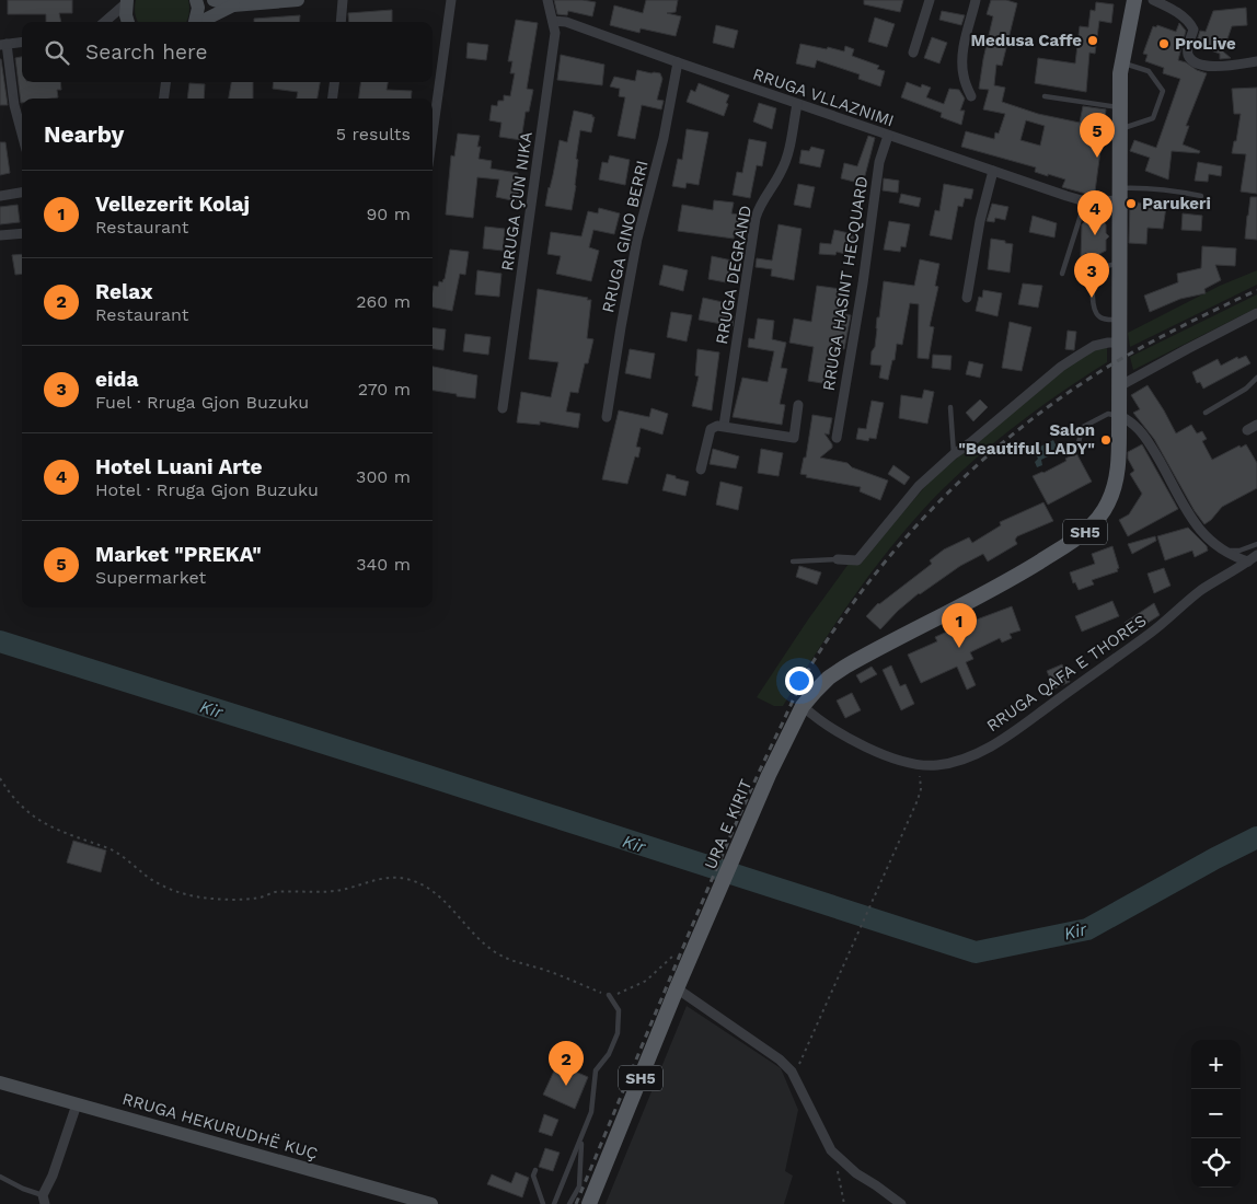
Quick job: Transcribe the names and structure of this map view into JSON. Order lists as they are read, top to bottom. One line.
{"streets":{"main road":["SH5","URA E KIRIT"],"street":["RRUGA VLLAZNIMI","RRUGA ÇUN NIKA","RRUGA GINO BERRI","RRUGA DEGRAND","RRUGA HASINT HECQUARD","RRUGA QAFA E THORES","RRUGA HEKURUDHË KUÇ"]},"crossings":[["RRUGA VLLAZNIMI","RRUGA ÇUN NIKA"],["RRUGA VLLAZNIMI","RRUGA GINO BERRI"],["RRUGA VLLAZNIMI","RRUGA DEGRAND"],["RRUGA VLLAZNIMI","RRUGA HASINT HECQUARD"],["RRUGA VLLAZNIMI","SH5"],["SH5","RRUGA QAFA E THORES"],["SH5","URA E KIRIT"],["RRUGA QAFA E THORES","URA E KIRIT"]],"water":["Kir"],"places":["Medusa Caffe","ProLive","Parukeri","Salon \"Beautiful LADY\""],"page":{"search":"Search here","heading":["Nearby","5 results"],"pins":["5","4","3","1","2"],"list":[{"mark":"1","name":"Vellezerit Kolaj","note":"Restaurant","value":"90 m"},{"mark":"2","name":"Relax","note":"Restaurant","value":"260 m"},{"mark":"3","name":"eida","note":"Fuel · Rruga Gjon Buzuku","value":"270 m"},{"mark":"4","name":"Hotel Luani Arte","note":"Hotel · Rruga Gjon Buzuku","value":"300 m"},{"mark":"5","name":"Market \"PREKA\"","note":"Supermarket","value":"340 m"}],"map_buttons":["+","−"]}}
